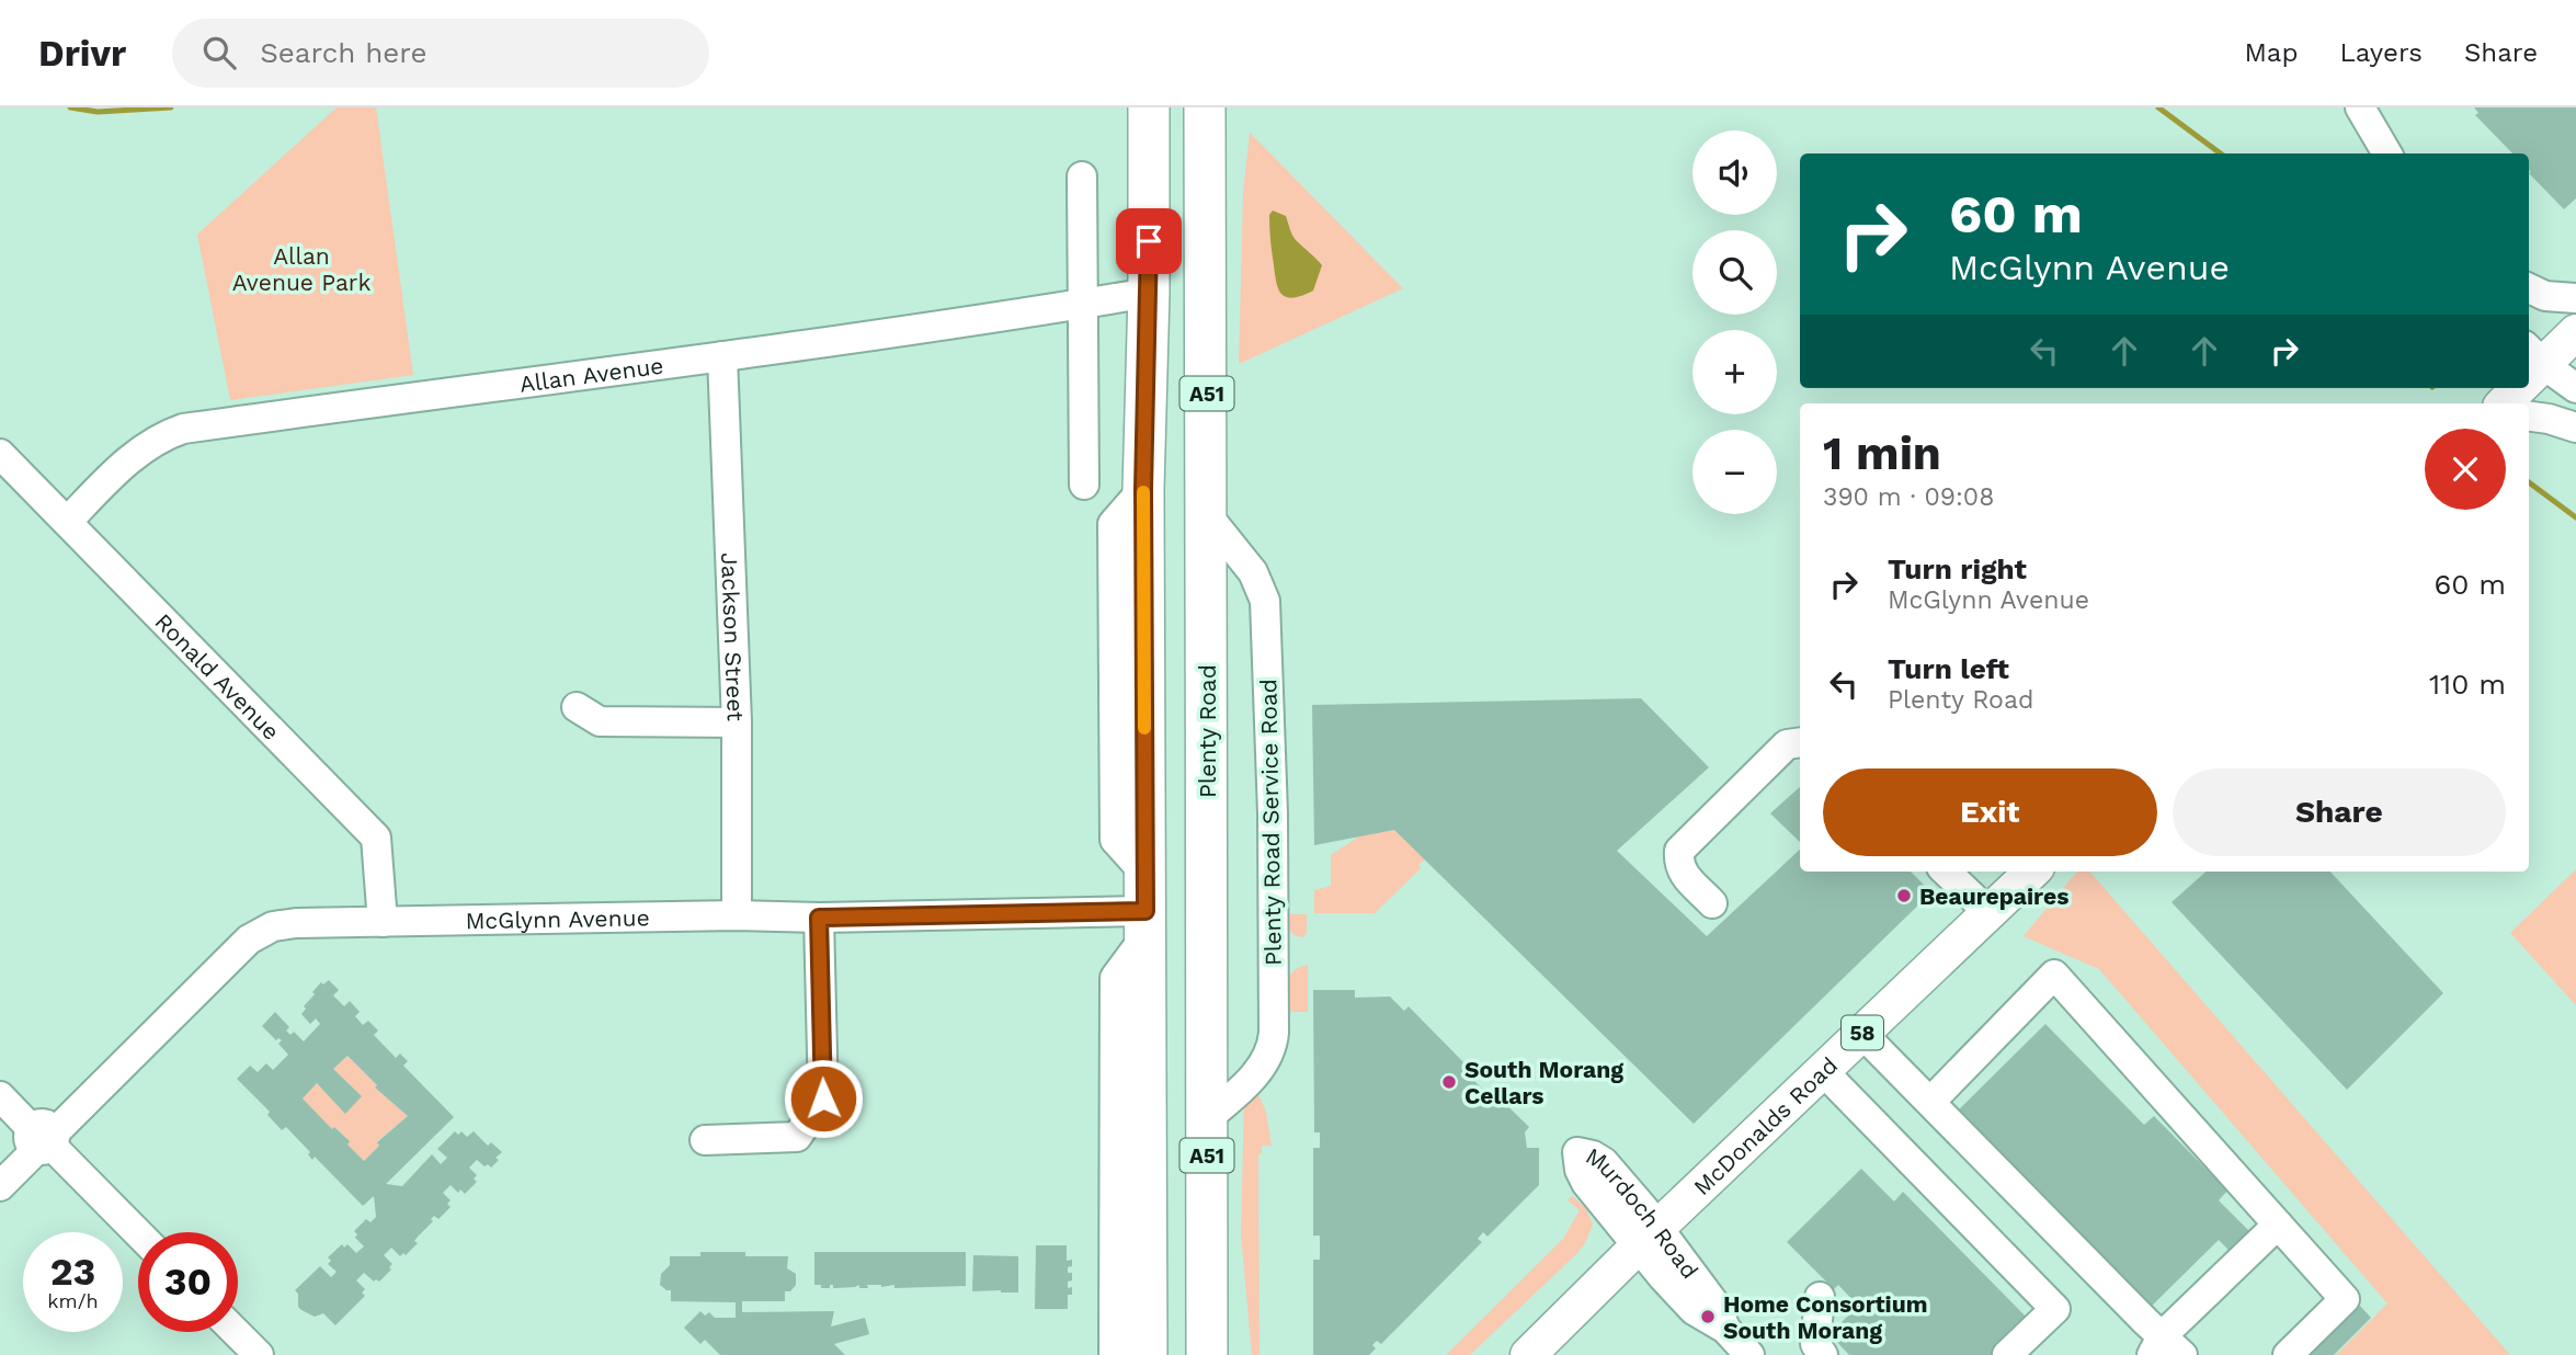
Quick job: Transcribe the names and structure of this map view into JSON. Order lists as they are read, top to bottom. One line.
{"streets":{"highway":["A51","Plenty Road"],"main road":["58","McDonalds Road"],"street":["Allan Avenue","Jackson Street","Ronald Avenue","Plenty Road Service Road","McGlynn Avenue","Murdoch Road"]},"crossings":[["Allan Avenue","A51"],["Allan Avenue","Jackson Street"],["Allan Avenue","Ronald Avenue"],["A51","McGlynn Avenue"],["Jackson Street","McGlynn Avenue"],["Ronald Avenue","McGlynn Avenue"],["Plenty Road","Plenty Road Service Road"],["McDonalds Road","Murdoch Road"]],"parks":["Allan Avenue Park"],"places":["Beaurepaires","South Morang Cellars","Home Consortium South Morang"],"page":{"header":"Drivr","search":"Search here","nav":["Map","Layers","Share"],"map_buttons":["+","−"],"turn":["60 m","McGlynn Avenue"],"heading":["1 min","390 m · 09:08"],"list":[{"name":"Turn right","note":"McGlynn Avenue","value":"60 m"},{"name":"Turn left","note":"Plenty Road","value":"110 m"}],"buttons":["Exit","Share"],"speed":"23 km/h","limit":"30"}}
